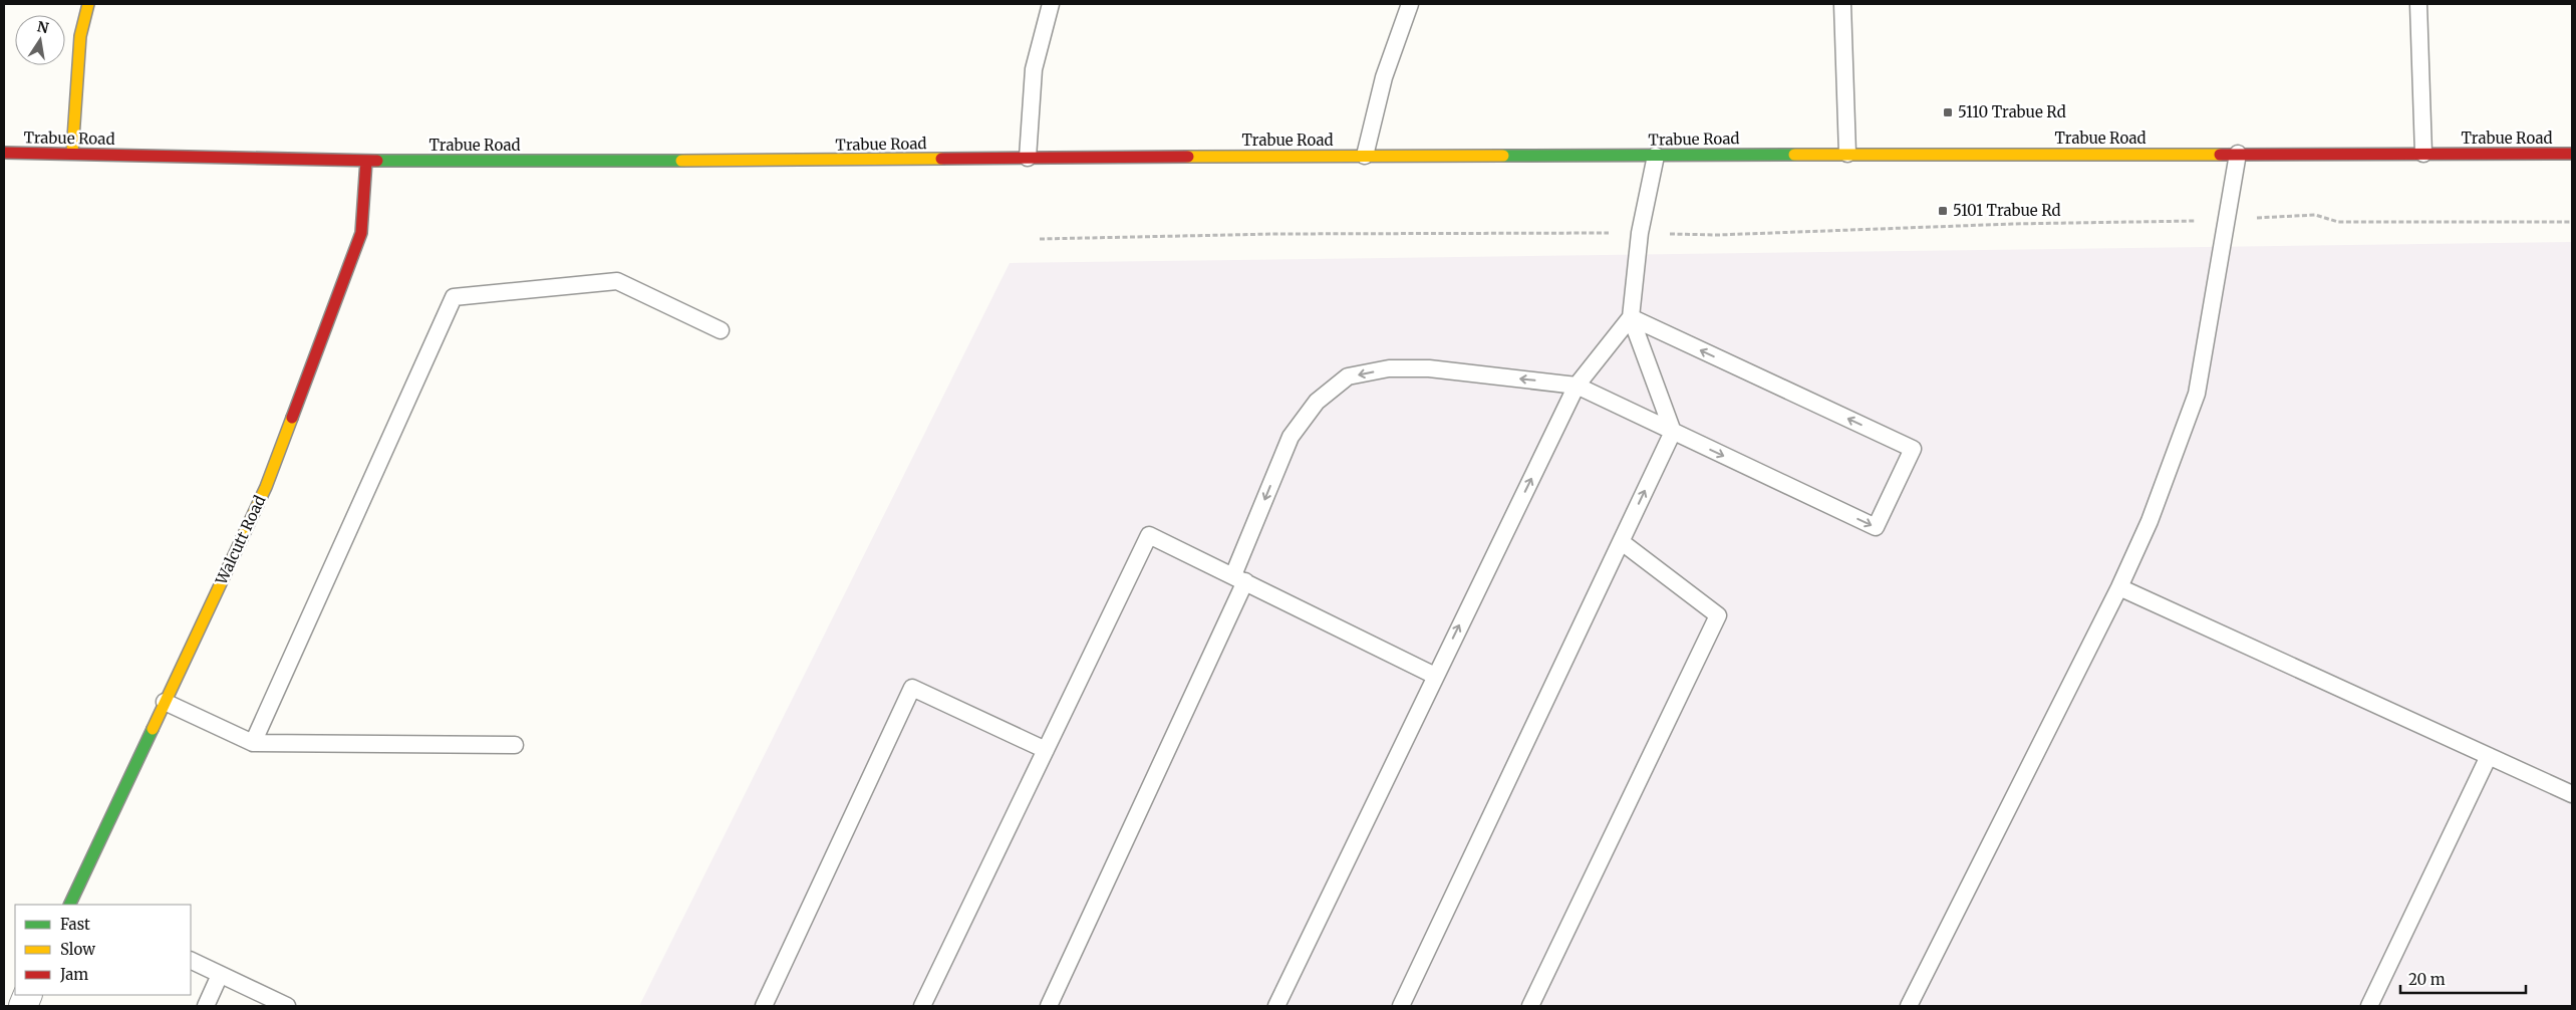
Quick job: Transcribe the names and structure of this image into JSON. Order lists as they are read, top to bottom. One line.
{"streets":{"main road":["Trabue Road","Walcutt Road"]},"crossings":[["Trabue Road","Walcutt Road"]],"places":{"transit":["5110 Trabue Rd","5101 Trabue Rd"]},"legend":["Fast","Slow","Jam"],"scale_bar":"20 m","north":"top"}
